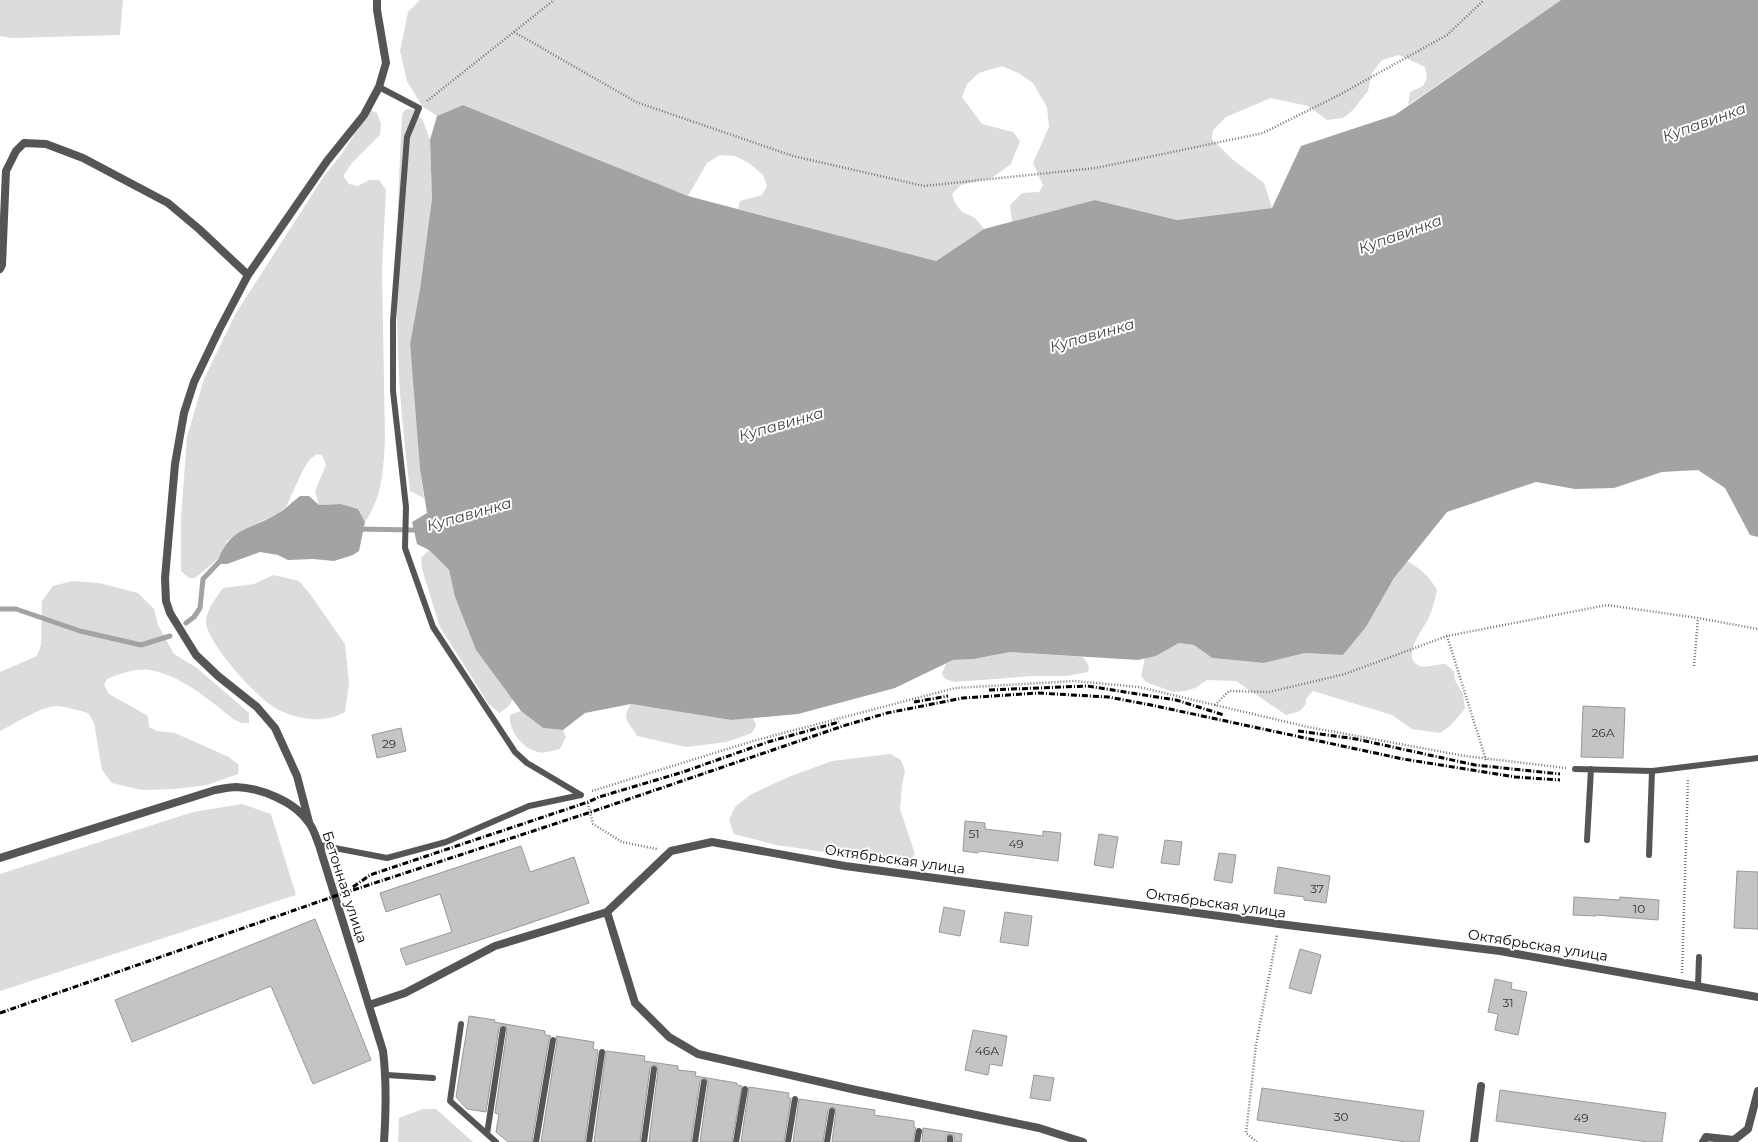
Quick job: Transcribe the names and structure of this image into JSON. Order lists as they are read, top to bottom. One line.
{"streets":{"street":["Октябрьская улица","Бетонная улица"]},"water":["Купавинка"],"house_numbers":["26А","29","51","49","37","10","31","46А","30","49"]}
